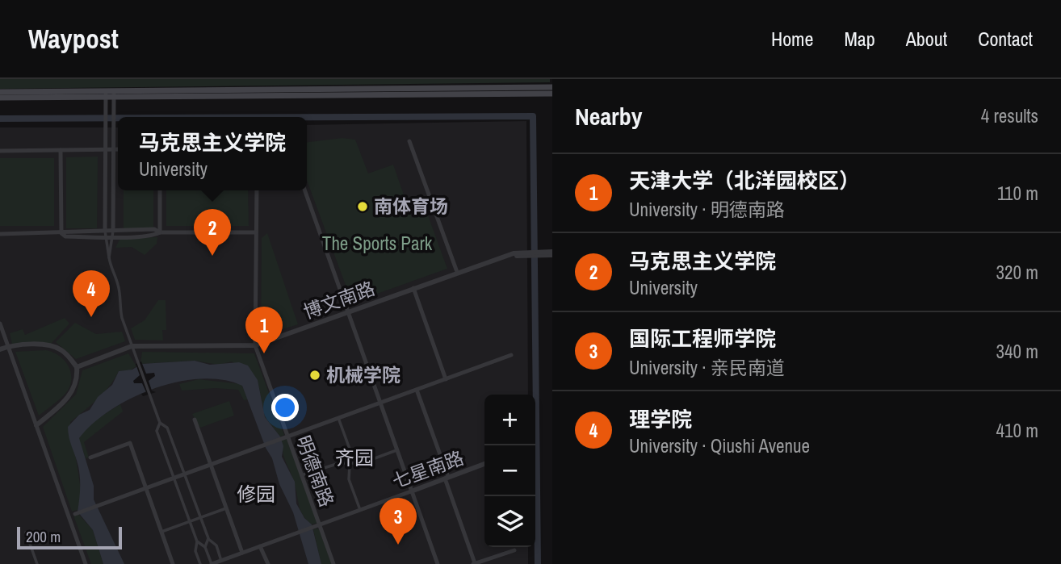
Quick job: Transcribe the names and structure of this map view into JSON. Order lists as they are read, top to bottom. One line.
{"streets":{"street":["博文南路","七星南路","明德南路"]},"crossings":[["博文南路","明德南路"],["七星南路","明德南路"]],"districts":["齐园","修园"],"parks":["The Sports Park"],"places":["南体育场","机械学院"],"scale_bar":"200 m","page":{"header":"Waypost","nav":["Home","Map","About","Contact"],"heading":["Nearby","4 results"],"popup":["马克思主义学院","University"],"list":[{"mark":"1","name":"天津大学（北洋园校区）","note":"University · 明德南路","value":"110 m"},{"mark":"2","name":"马克思主义学院","note":"University","value":"320 m"},{"mark":"3","name":"国际工程师学院","note":"University · 亲民南道","value":"340 m"},{"mark":"4","name":"理学院","note":"University · Qiushi Avenue","value":"410 m"}],"pins":["2","4","1","3"],"map_buttons":["+","−"],"scale":"200 m"}}
